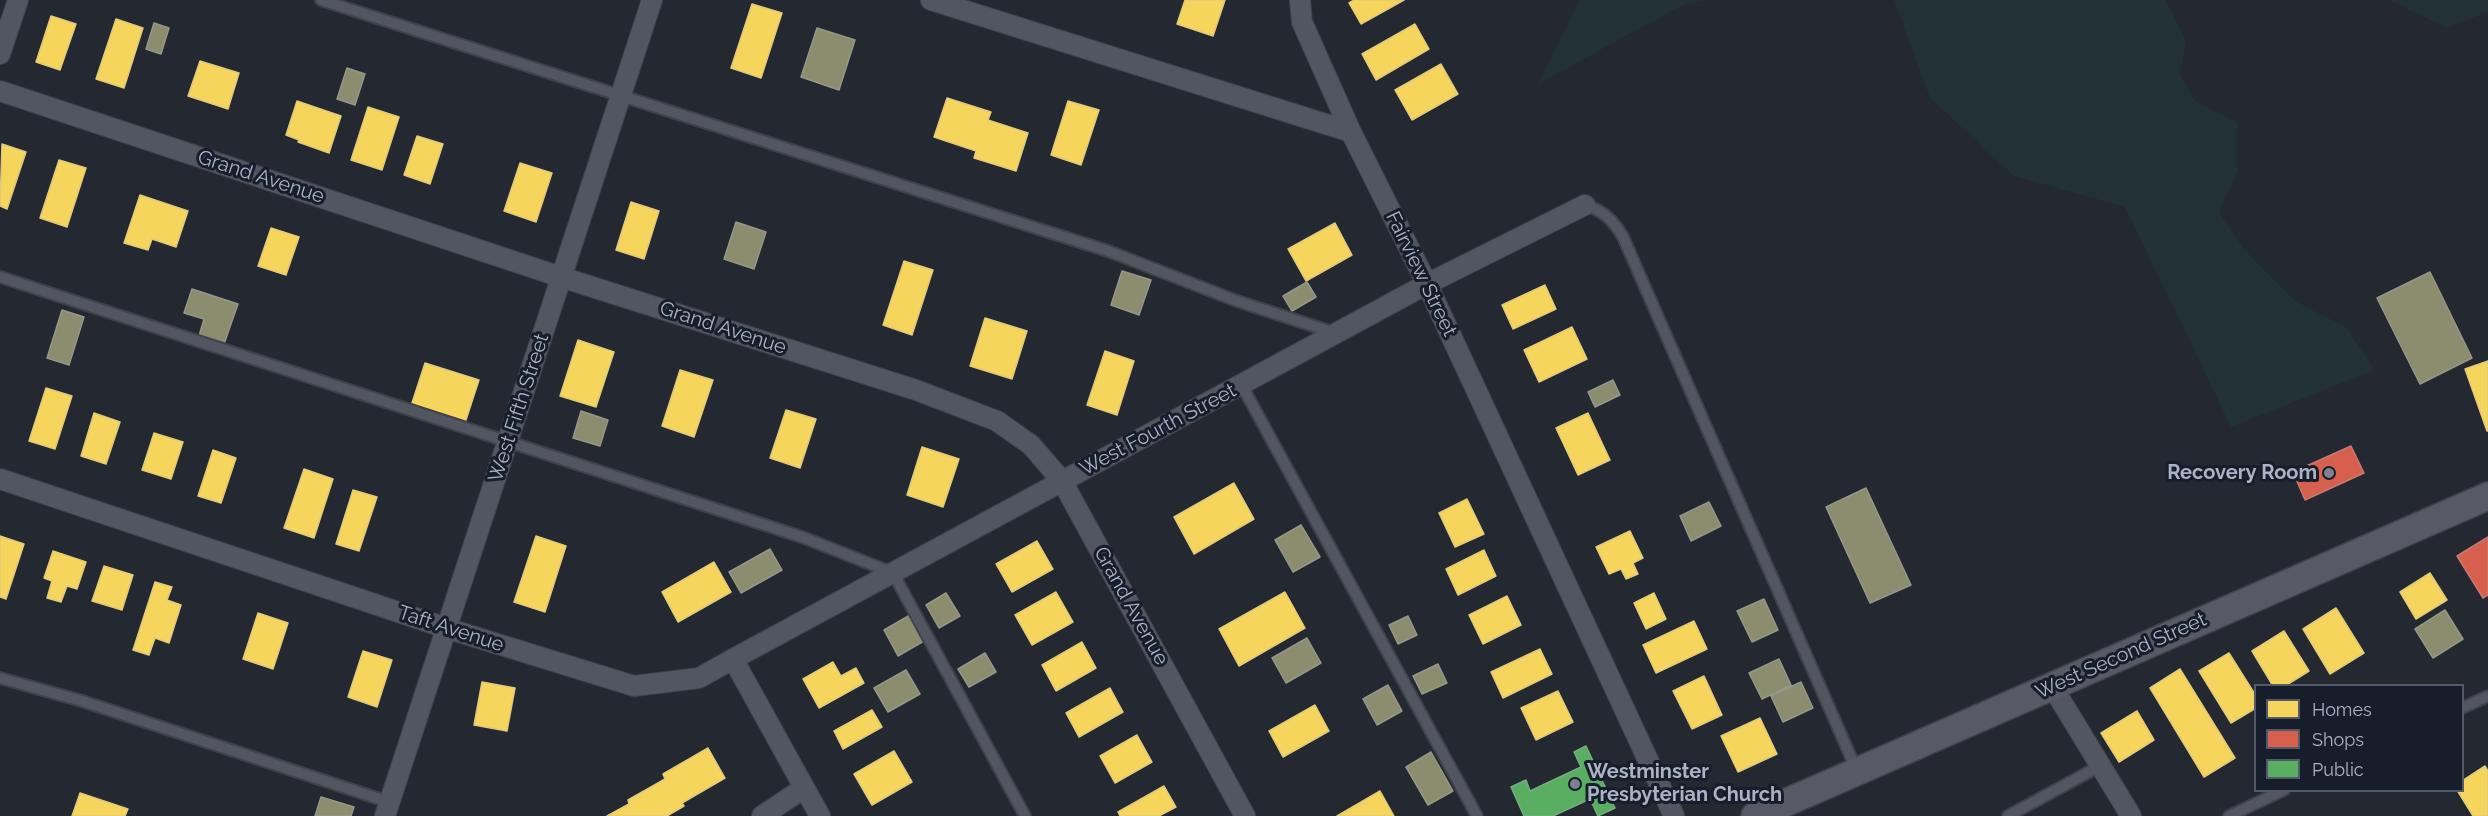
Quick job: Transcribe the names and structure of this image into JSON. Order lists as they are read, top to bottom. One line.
{"streets":{"main road":["West Second Street"],"street":["Grand Avenue","Fairview Street","West Fifth Street","West Fourth Street","Taft Avenue"]},"crossings":[["Grand Avenue","West Fifth Street"],["Grand Avenue","West Fourth Street"],["Fairview Street","West Fourth Street"],["West Fifth Street","Taft Avenue"],["West Fourth Street","Taft Avenue"]],"places":["Recovery Room","Westminster Presbyterian Church"],"legend":["Homes","Shops","Public"]}
